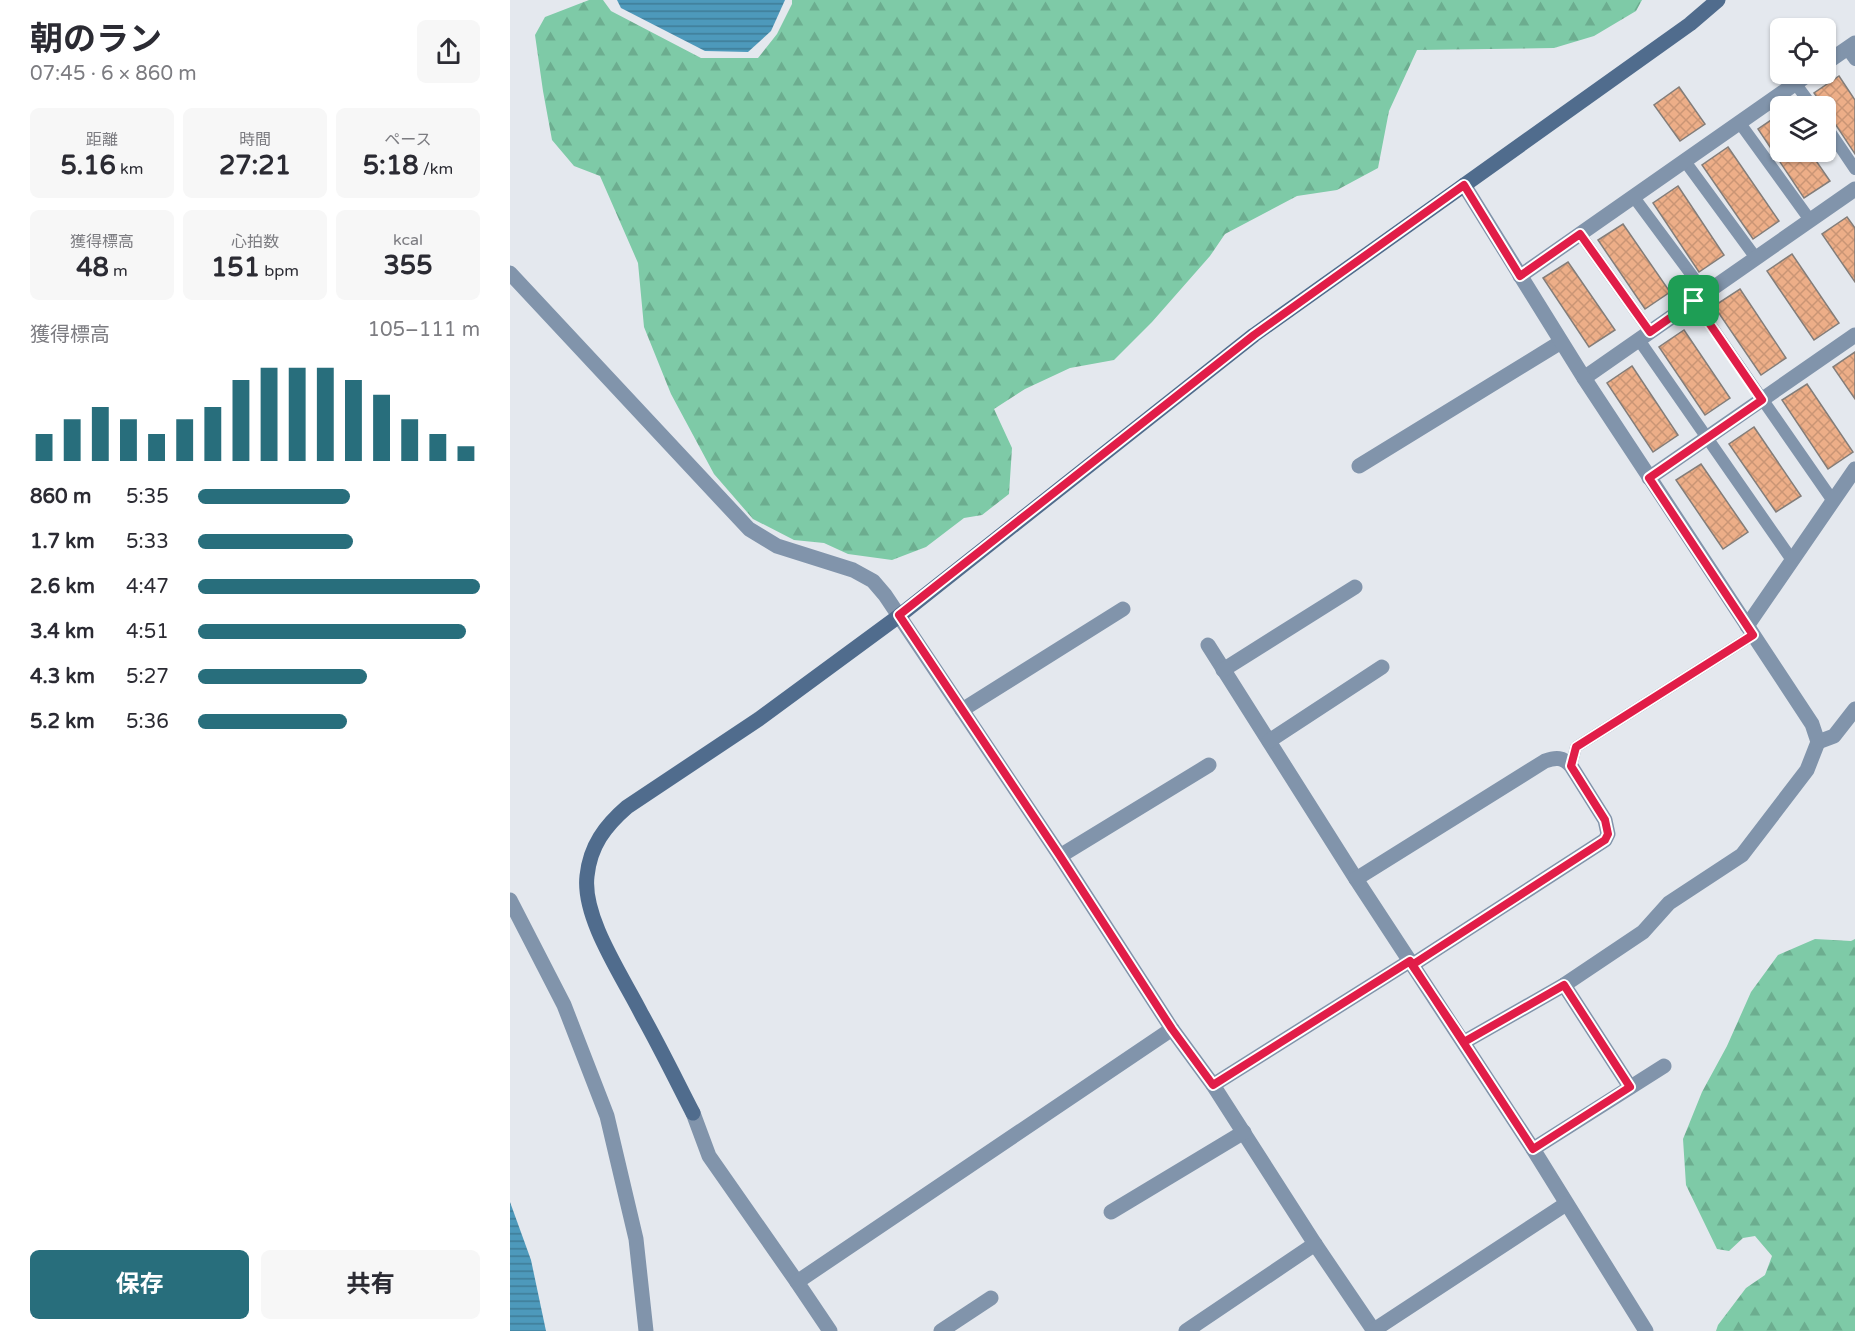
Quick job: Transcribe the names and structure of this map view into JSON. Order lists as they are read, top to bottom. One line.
{"page":{"heading":["朝のラン","07:45 · 6 × 860 m"],"stats":[["距離","5.16 km"],["時間","27:21"],["ペース","5:18 /km"],["獲得標高","48 m"],["心拍数","151 bpm"],["kcal","355"]],"chart":["獲得標高","105–111 m"],"list":[{"name":"860 m","note":"5:35"},{"name":"1.7 km","note":"5:33"},{"name":"2.6 km","note":"4:47"},{"name":"3.4 km","note":"4:51"},{"name":"4.3 km","note":"5:27"},{"name":"5.2 km","note":"5:36"}],"buttons":["保存","共有"]}}
